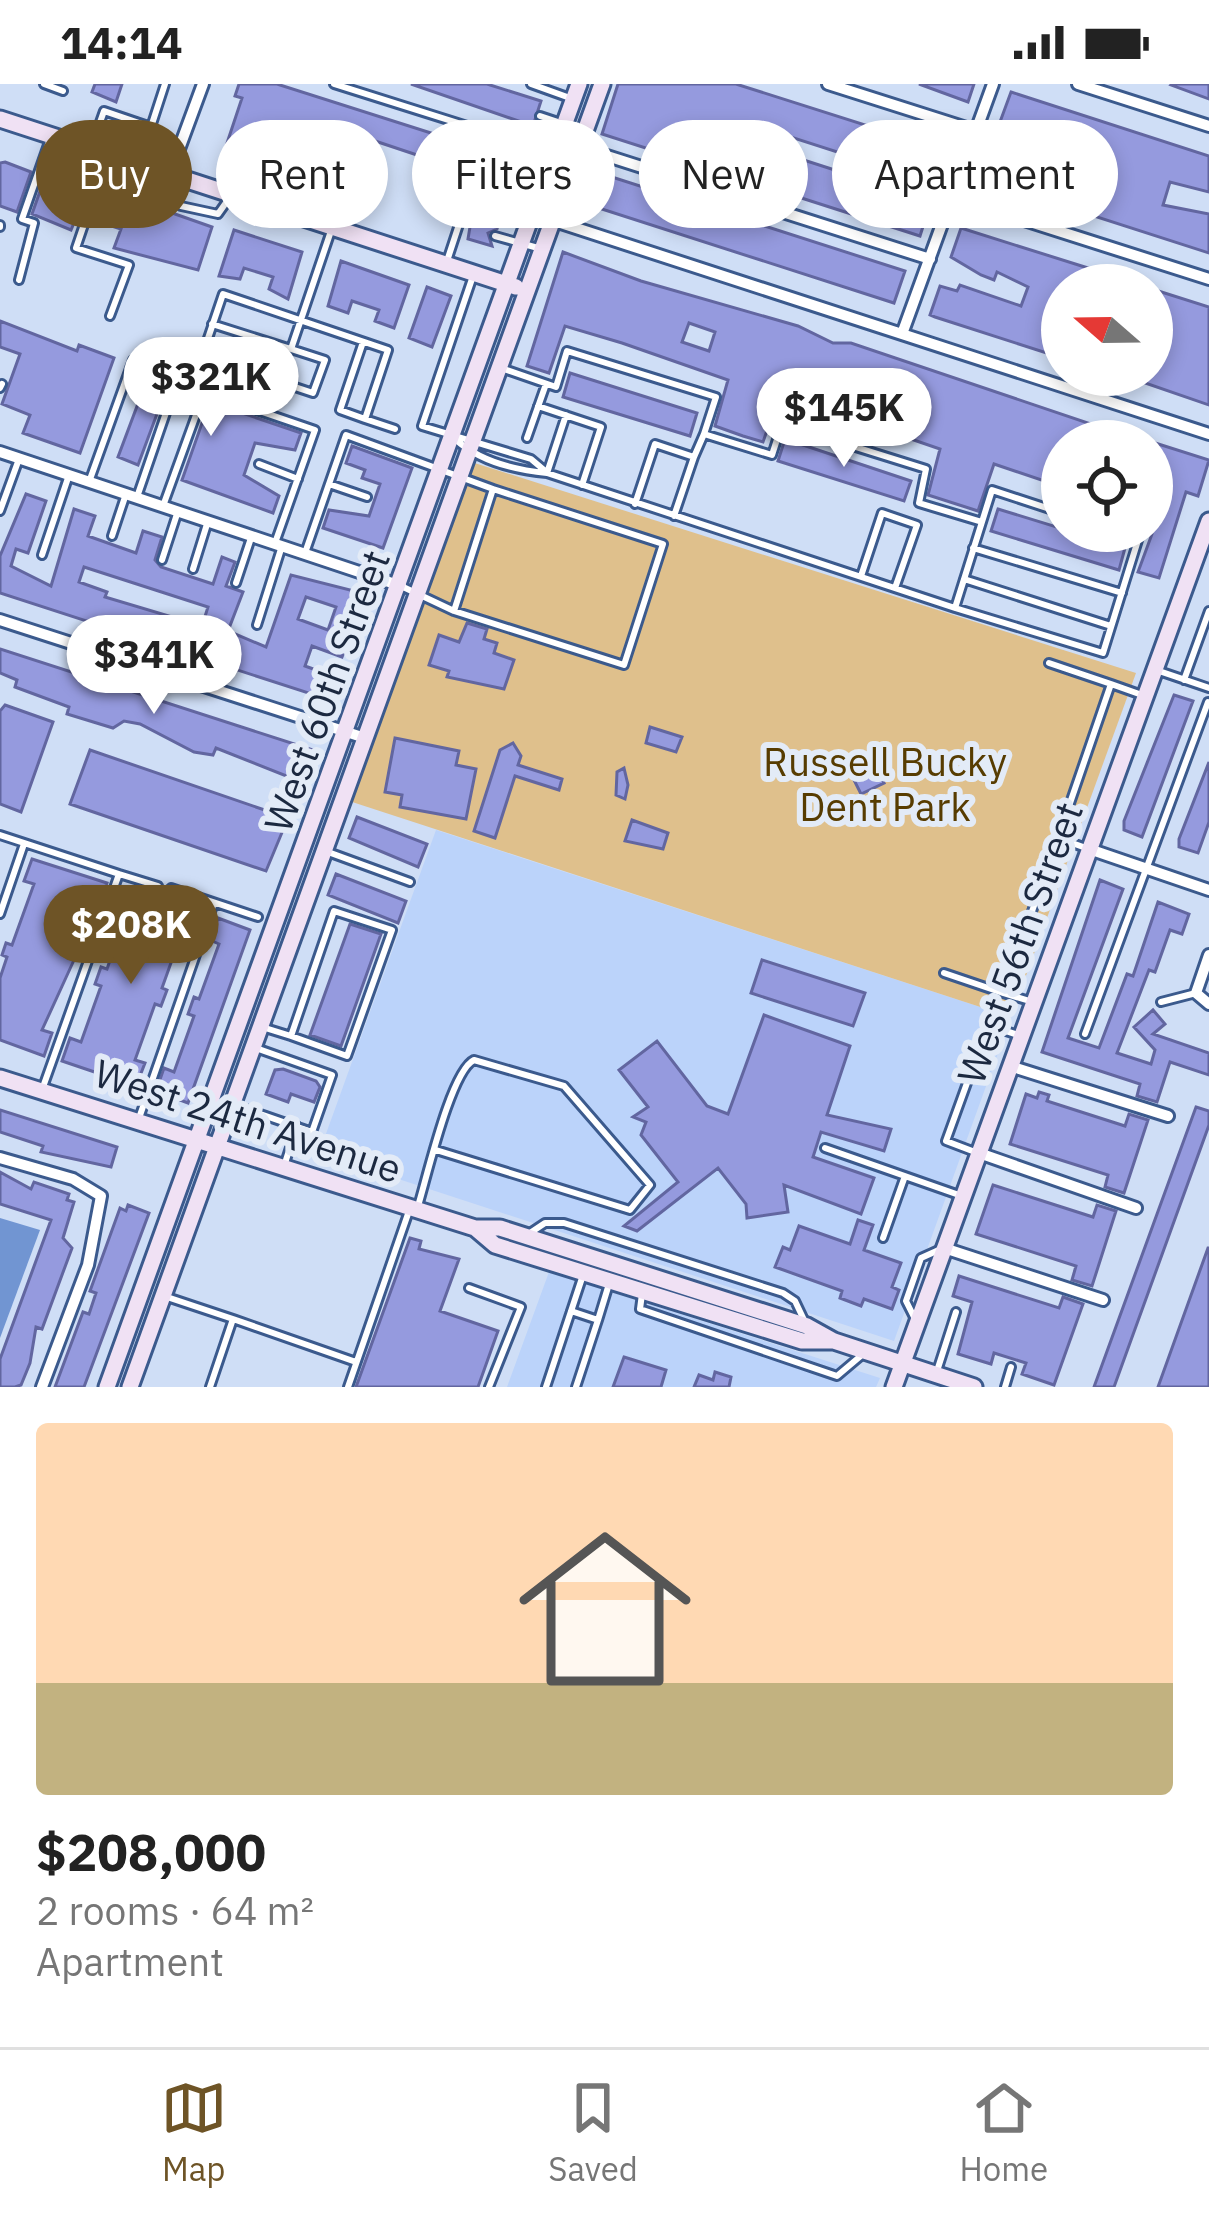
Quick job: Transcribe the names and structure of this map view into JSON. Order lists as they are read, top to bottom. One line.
{"streets":{"street":["West 60th Street","West 56th Street","West 24th Avenue"]},"crossings":[["West 60th Street","West 24th Avenue"],["West 56th Street","West 24th Avenue"]],"parks":["Russell Bucky Dent Park"],"north":"left","page":{"status":"14:14","chip":["Buy","Rent","Filters","New","Apartment"],"price":["$321K","$145K","$341K","$208K"],"list":[{"name":"$208,000","note":"2 rooms · 64 m² · Apartment"}],"tabs":["Map","Saved","Home"]}}
